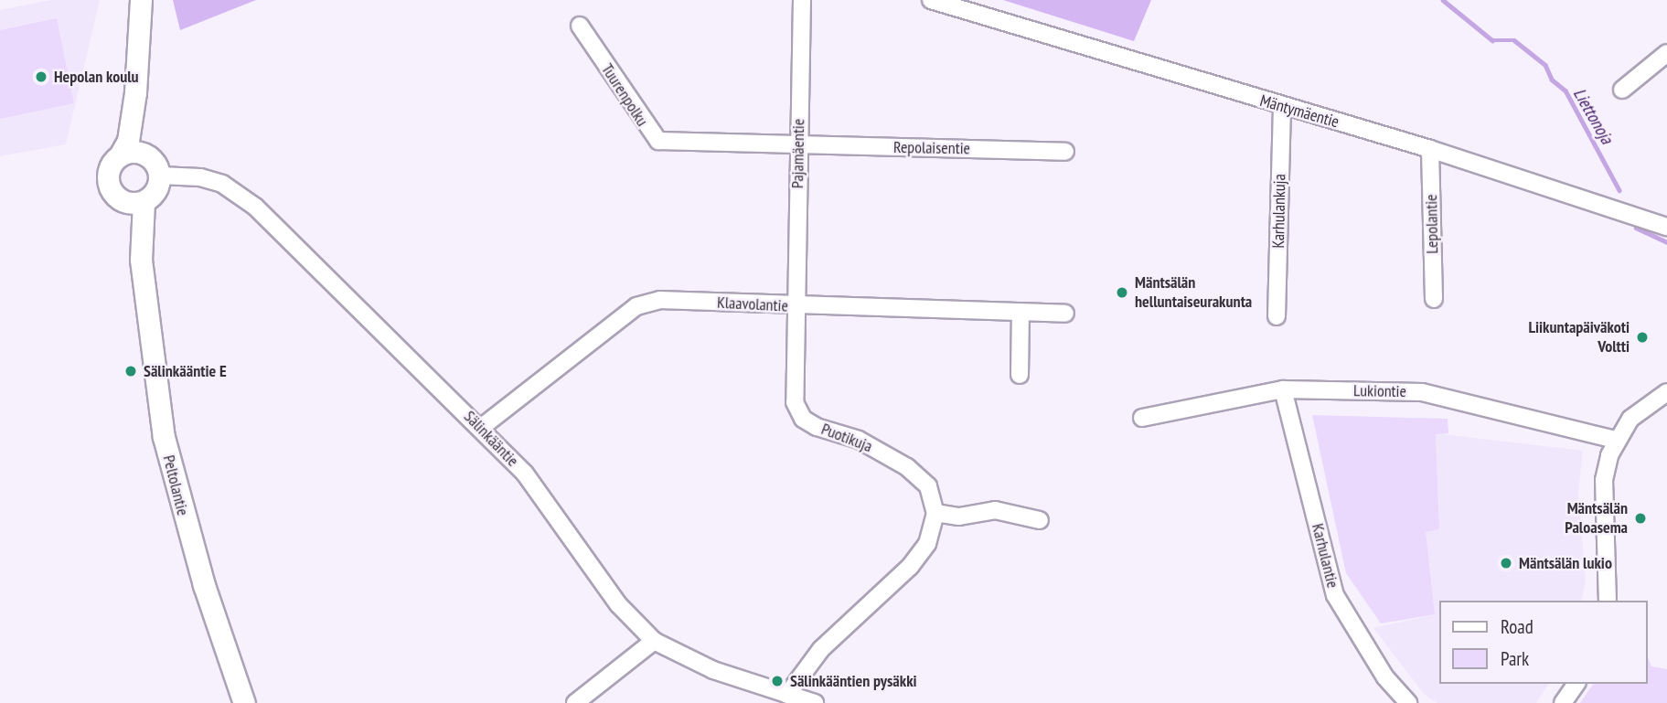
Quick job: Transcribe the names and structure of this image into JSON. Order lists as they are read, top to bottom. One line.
{"streets":{"main road":["Peltolantie"],"street":["Tuurenpolku","Mäntymäentie","Repolaisentie","Pajamäentie","Karhulankuja","Lepolantie","Klaavolantie","Lukiontie","Puotikuja","Sälinkääntie","Karhulantie"]},"crossings":[["Tuurenpolku","Repolaisentie"],["Tuurenpolku","Pajamäentie"],["Mäntymäentie","Karhulankuja"],["Mäntymäentie","Lepolantie"],["Repolaisentie","Pajamäentie"],["Pajamäentie","Klaavolantie"],["Pajamäentie","Puotikuja"],["Klaavolantie","Puotikuja"],["Klaavolantie","Sälinkääntie"],["Lukiontie","Karhulantie"],["Sälinkääntie","Peltolantie"]],"water":["Liettonoja"],"places":["Hepolan koulu","Mäntsälän helluntaiseurakunta","Liikuntapäiväkoti Voltti","Sälinkääntie E","Mäntsälän Paloasema","Mäntsälän lukio","Sälinkääntien pysäkki"],"legend":["Road","Park"]}
